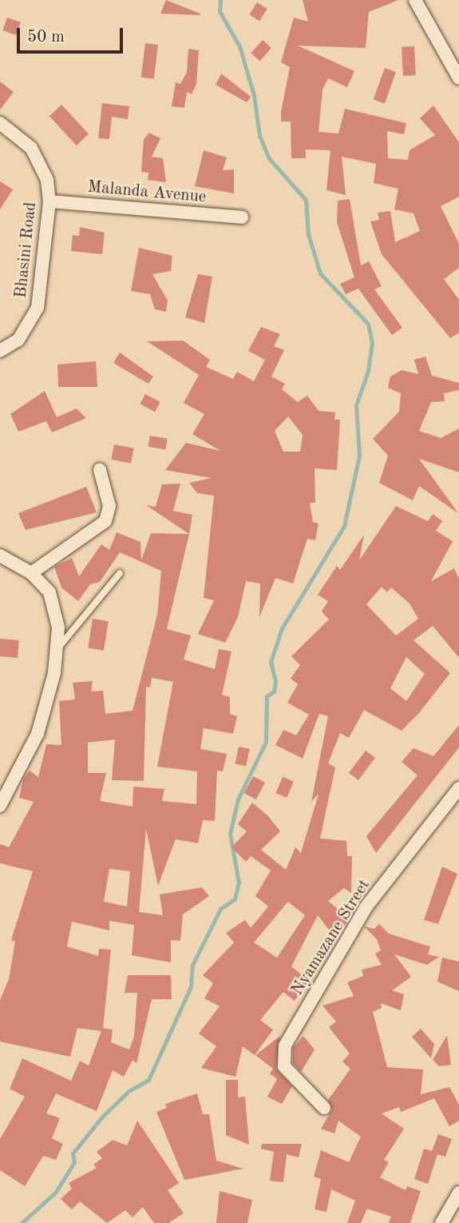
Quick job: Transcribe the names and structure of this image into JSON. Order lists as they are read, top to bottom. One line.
{"streets":{"street":["Malanda Avenue","Bhasini Road","Nyamazane Street"]},"crossings":[["Malanda Avenue","Bhasini Road"]],"scale_bar":"50 m"}
